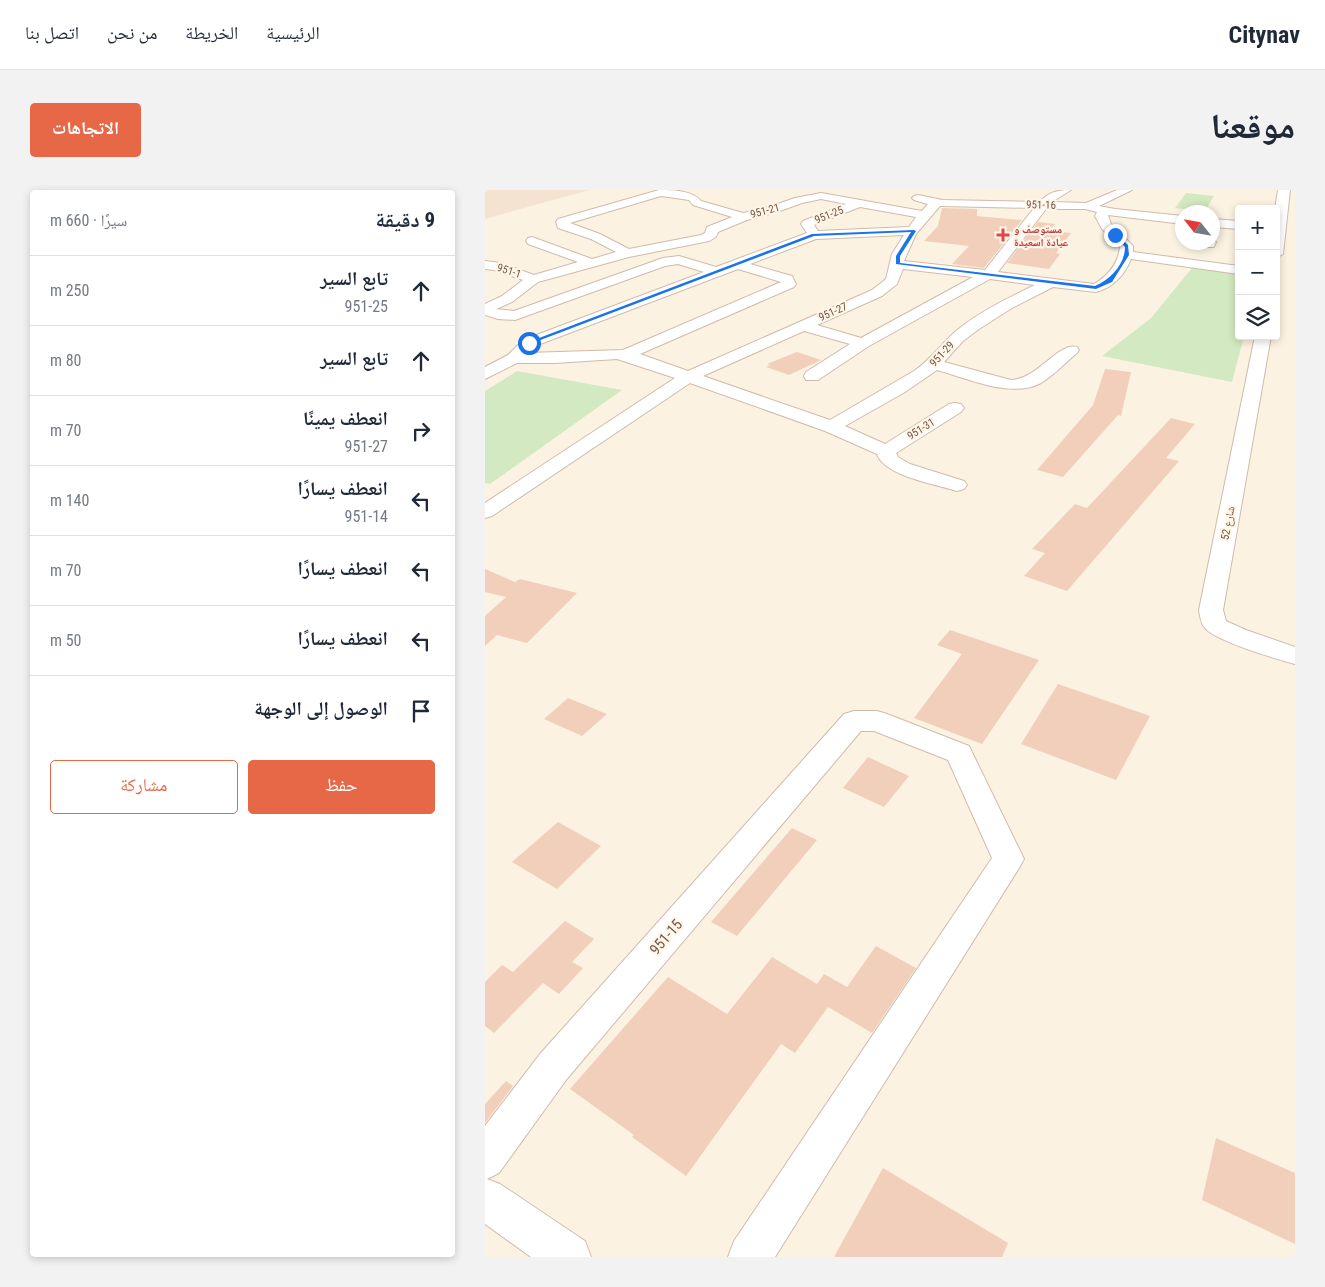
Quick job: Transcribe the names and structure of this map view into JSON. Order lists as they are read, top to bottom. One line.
{"streets":{"street":["951-16","951-21","951-25","951-1","951-27","951-29","951-31","شارع 52","951-15"]},"crossings":[["951-16","951-27"],["951-21","951-1"]],"places":{"health":["مستوصف و عيادة اسعيدة"]},"north":"top left","page":{"header":"Citynav","nav":["الرئيسية","الخريطة","من نحن","اتصل بنا"],"title":"موقعنا","buttons":["الاتجاهات",["حفظ","مشاركة"]],"heading":["9 دقيقة","سيرًا · 660 m"],"map_buttons":["+","−"],"list":[["تابع السير","951-25","250 m"],["تابع السير","80 m"],["انعطف يمينًا","951-27","70 m"],["انعطف يسارًا","951-14","140 m"],["انعطف يسارًا","70 m"],["انعطف يسارًا","50 m"],"الوصول إلى الوجهة"]}}
